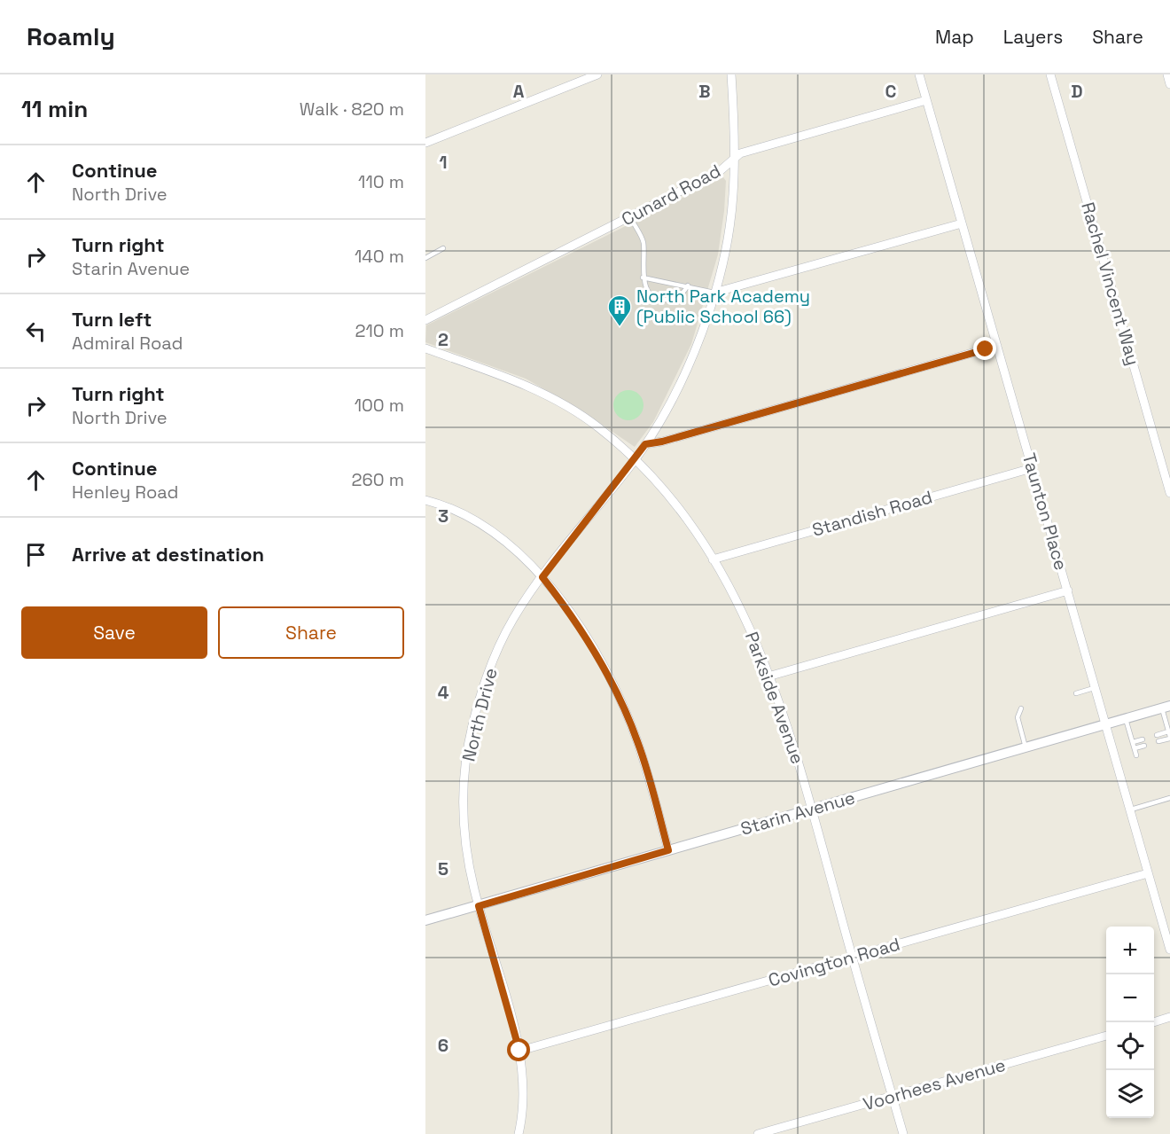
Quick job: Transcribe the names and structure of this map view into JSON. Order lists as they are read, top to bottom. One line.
{"streets":{"street":["Cunard Road","Rachel Vincent Way","Taunton Place","Standish Road","Parkside Avenue","North Drive","Starin Avenue","Covington Road","Voorhees Avenue"]},"crossings":[["Cunard Road","Taunton Place"],["Taunton Place","Standish Road"],["Taunton Place","Starin Avenue"],["Taunton Place","Covington Road"],["Standish Road","Parkside Avenue"],["Parkside Avenue","North Drive"],["Parkside Avenue","Starin Avenue"],["Parkside Avenue","Covington Road"],["Parkside Avenue","Voorhees Avenue"],["North Drive","Starin Avenue"],["North Drive","Covington Road"]],"places":{"building":["North Park Academy (Public School 66)"]},"page":{"header":"Roamly","nav":["Map","Layers","Share"],"heading":["11 min","Walk · 820 m"],"list":[["Continue","North Drive","110 m"],["Turn right","Starin Avenue","140 m"],["Turn left","Admiral Road","210 m"],["Turn right","North Drive","100 m"],["Continue","Henley Road","260 m"],"Arrive at destination"],"buttons":["Save","Share"],"map_buttons":["+","−"]},"grid":{"columns":["A","B","C","D"],"rows":["1","2","3","4","5","6"]}}
